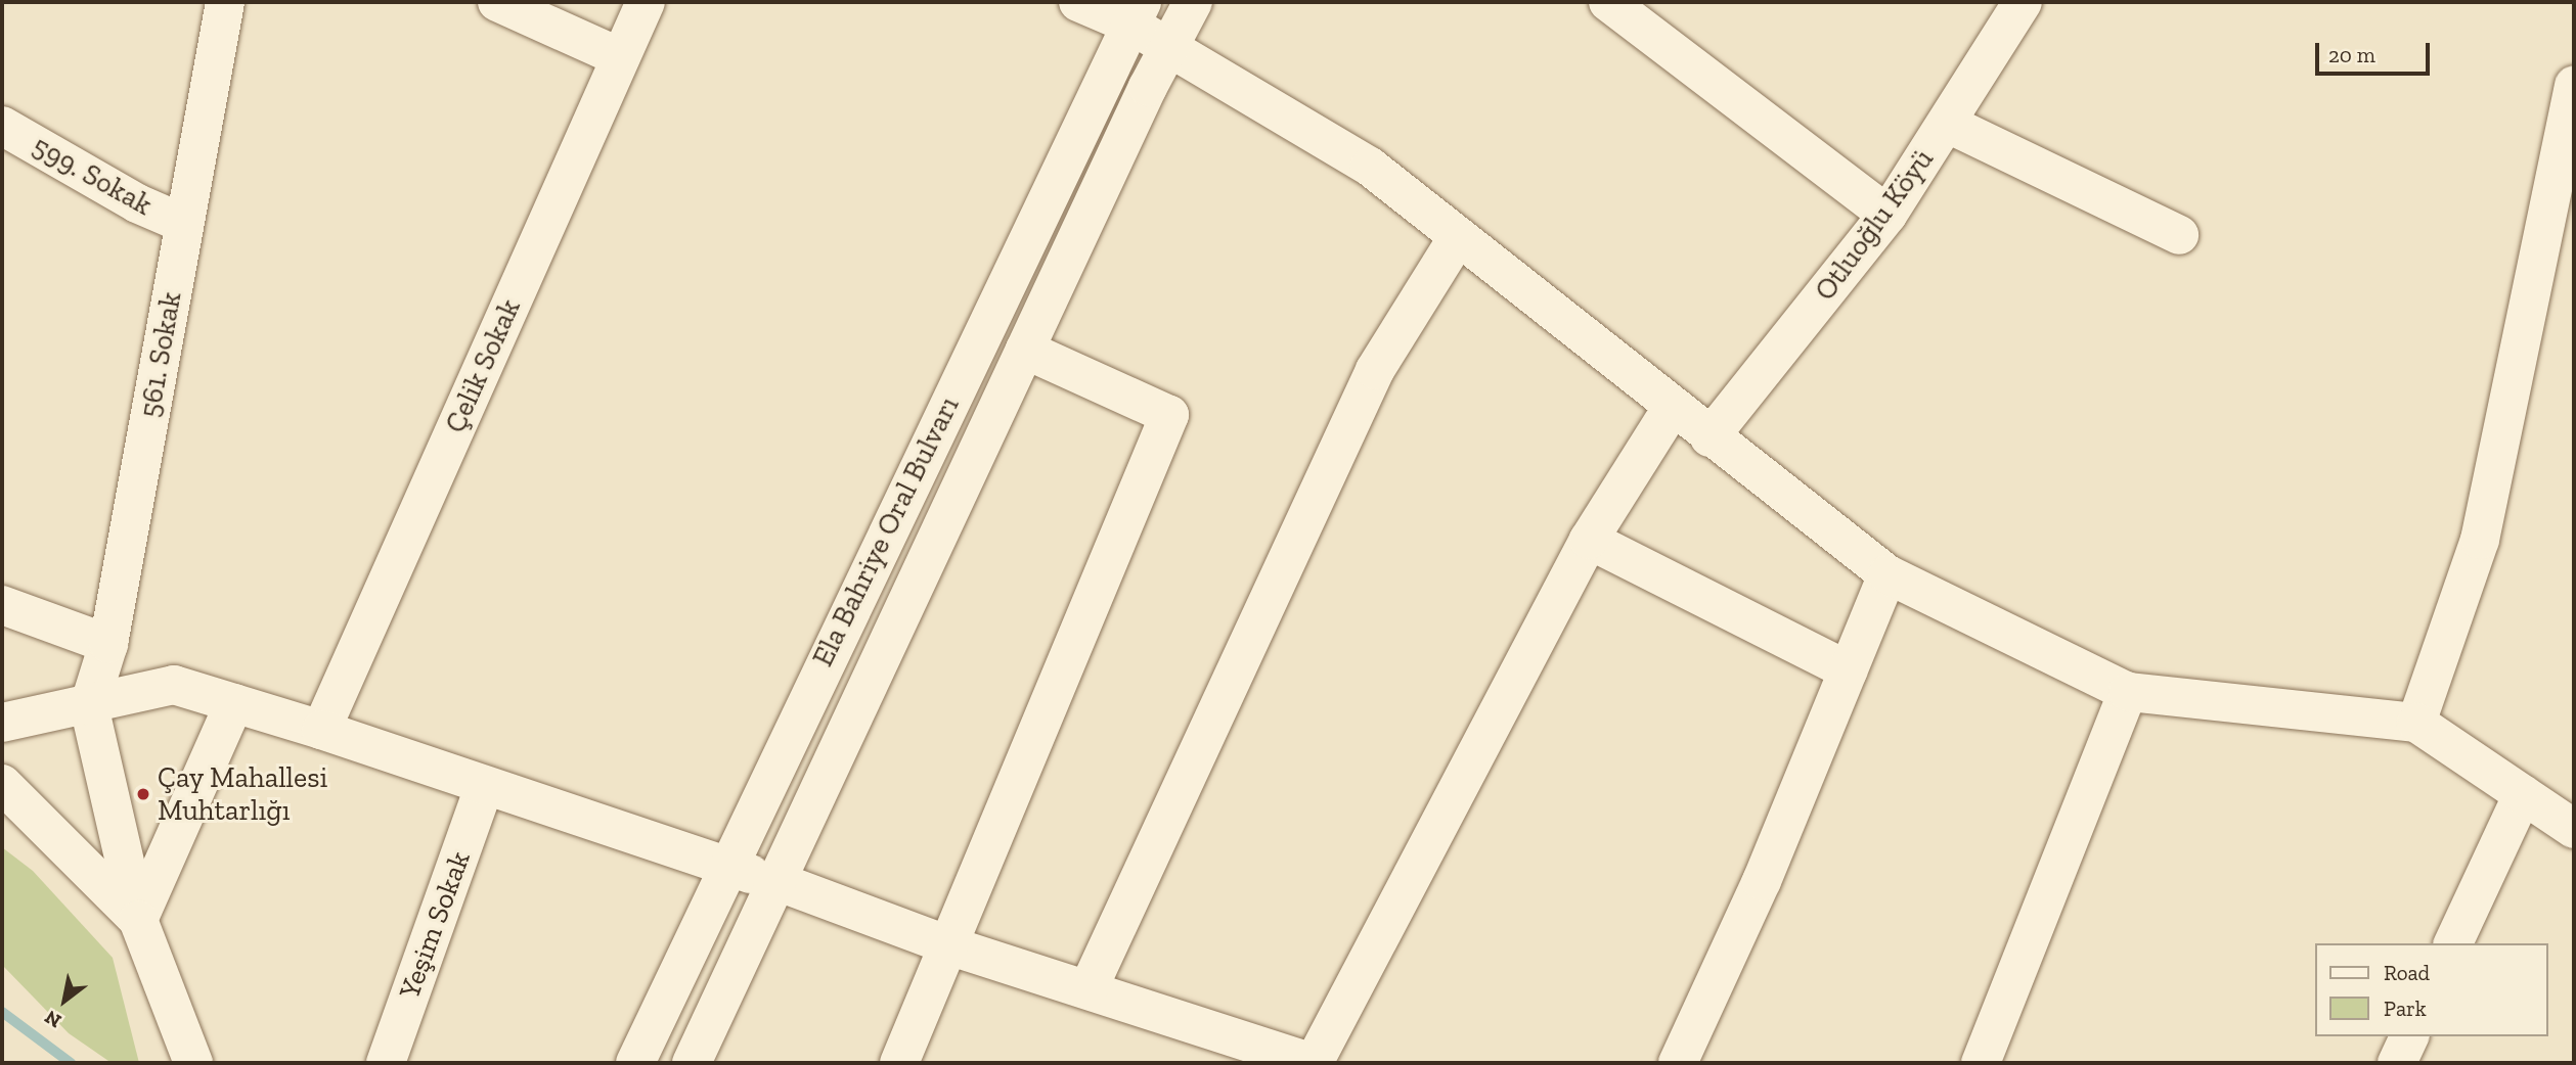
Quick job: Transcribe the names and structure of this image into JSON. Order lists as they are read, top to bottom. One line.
{"streets":{"street":["599. Sokak","Otluoğlu Köyü","561. Sokak","Çelik Sokak","Ela Bahriye Oral Bulvarı","Yeşim Sokak"]},"crossings":[["599. Sokak","561. Sokak"]],"places":["Çay Mahallesi Muhtarlığı"],"legend":["Road","Park"],"scale_bar":"20 m","north":"bottom left"}
